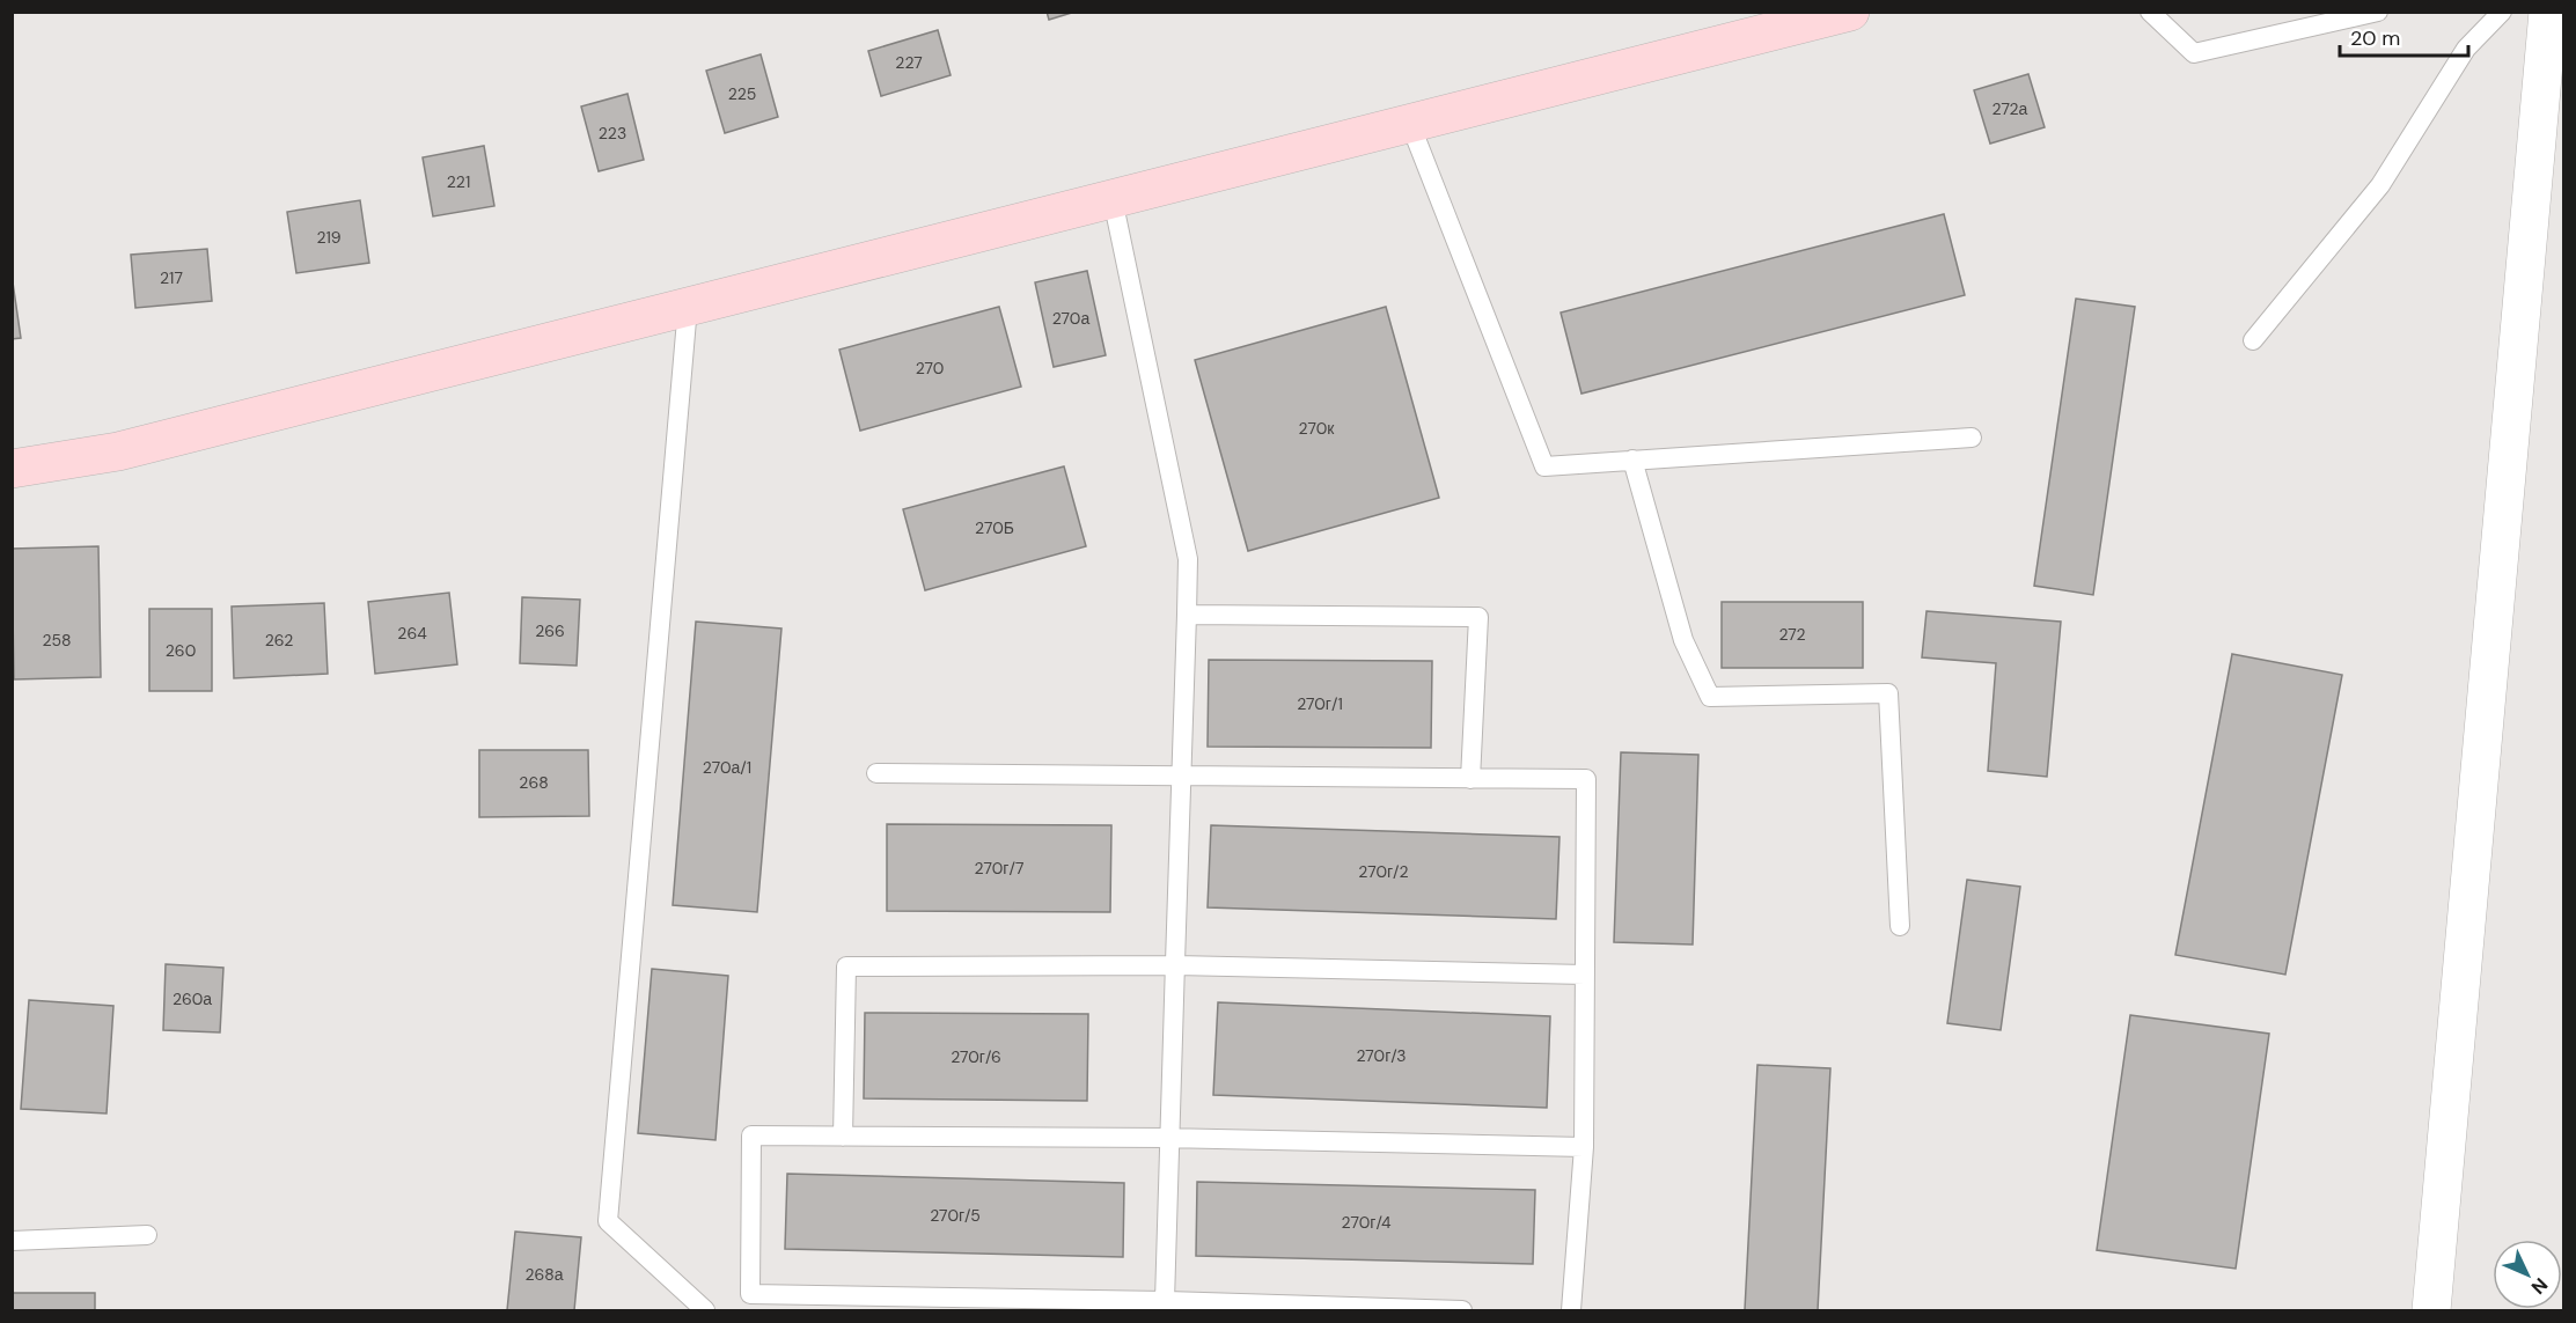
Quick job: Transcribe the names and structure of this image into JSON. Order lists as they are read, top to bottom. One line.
{"house_numbers":["227","225","272а","223","221","219","217","270а","270","270к","270Б","266","264","272","258","262","260","270г/1","270а/1","268","270г/7","270г/2","260а","270г/3","270г/6","270г/5","270г/4","268а"],"scale_bar":"20 m","north":"bottom right"}
